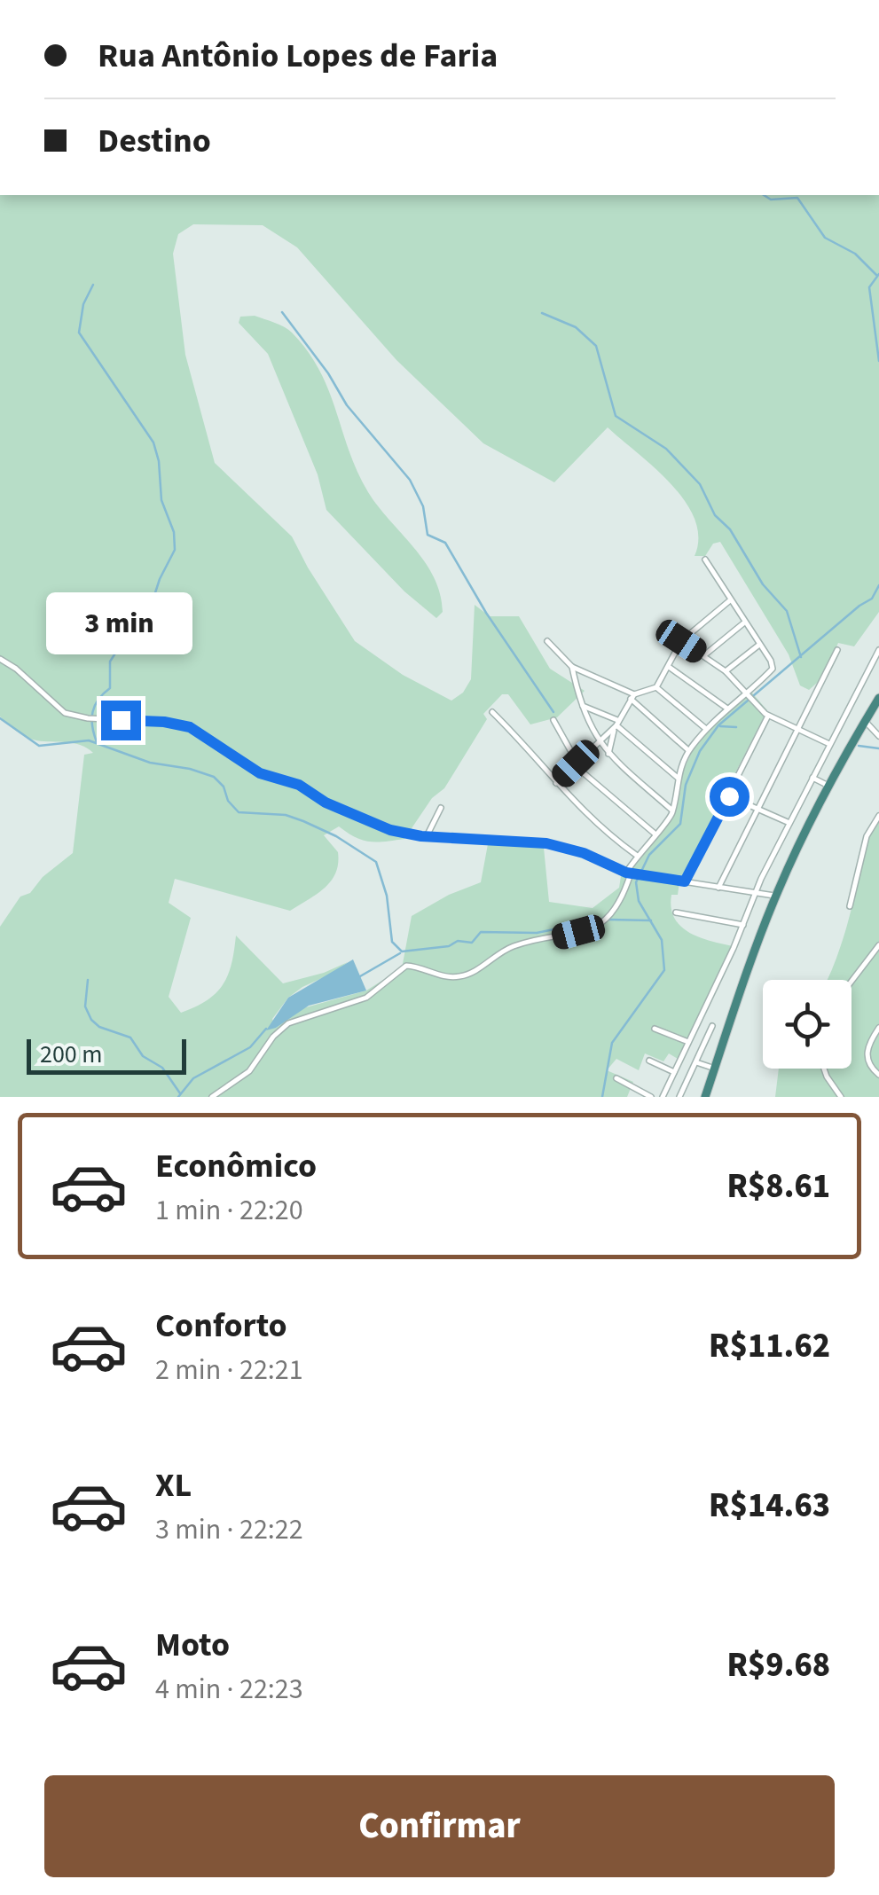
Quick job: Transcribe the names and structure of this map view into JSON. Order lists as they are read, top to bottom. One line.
{"scale_bar":"200 m","page":{"banner":["Rua Antônio Lopes de Faria","Destino"],"bubble":"3 min","scale":"200 m","list":[{"name":"Econômico","note":"1 min · 22:20","value":"R$8.61"},{"name":"Conforto","note":"2 min · 22:21","value":"R$11.62"},{"name":"XL","note":"3 min · 22:22","value":"R$14.63"},{"name":"Moto","note":"4 min · 22:23","value":"R$9.68"}],"buttons":"Confirmar"}}
